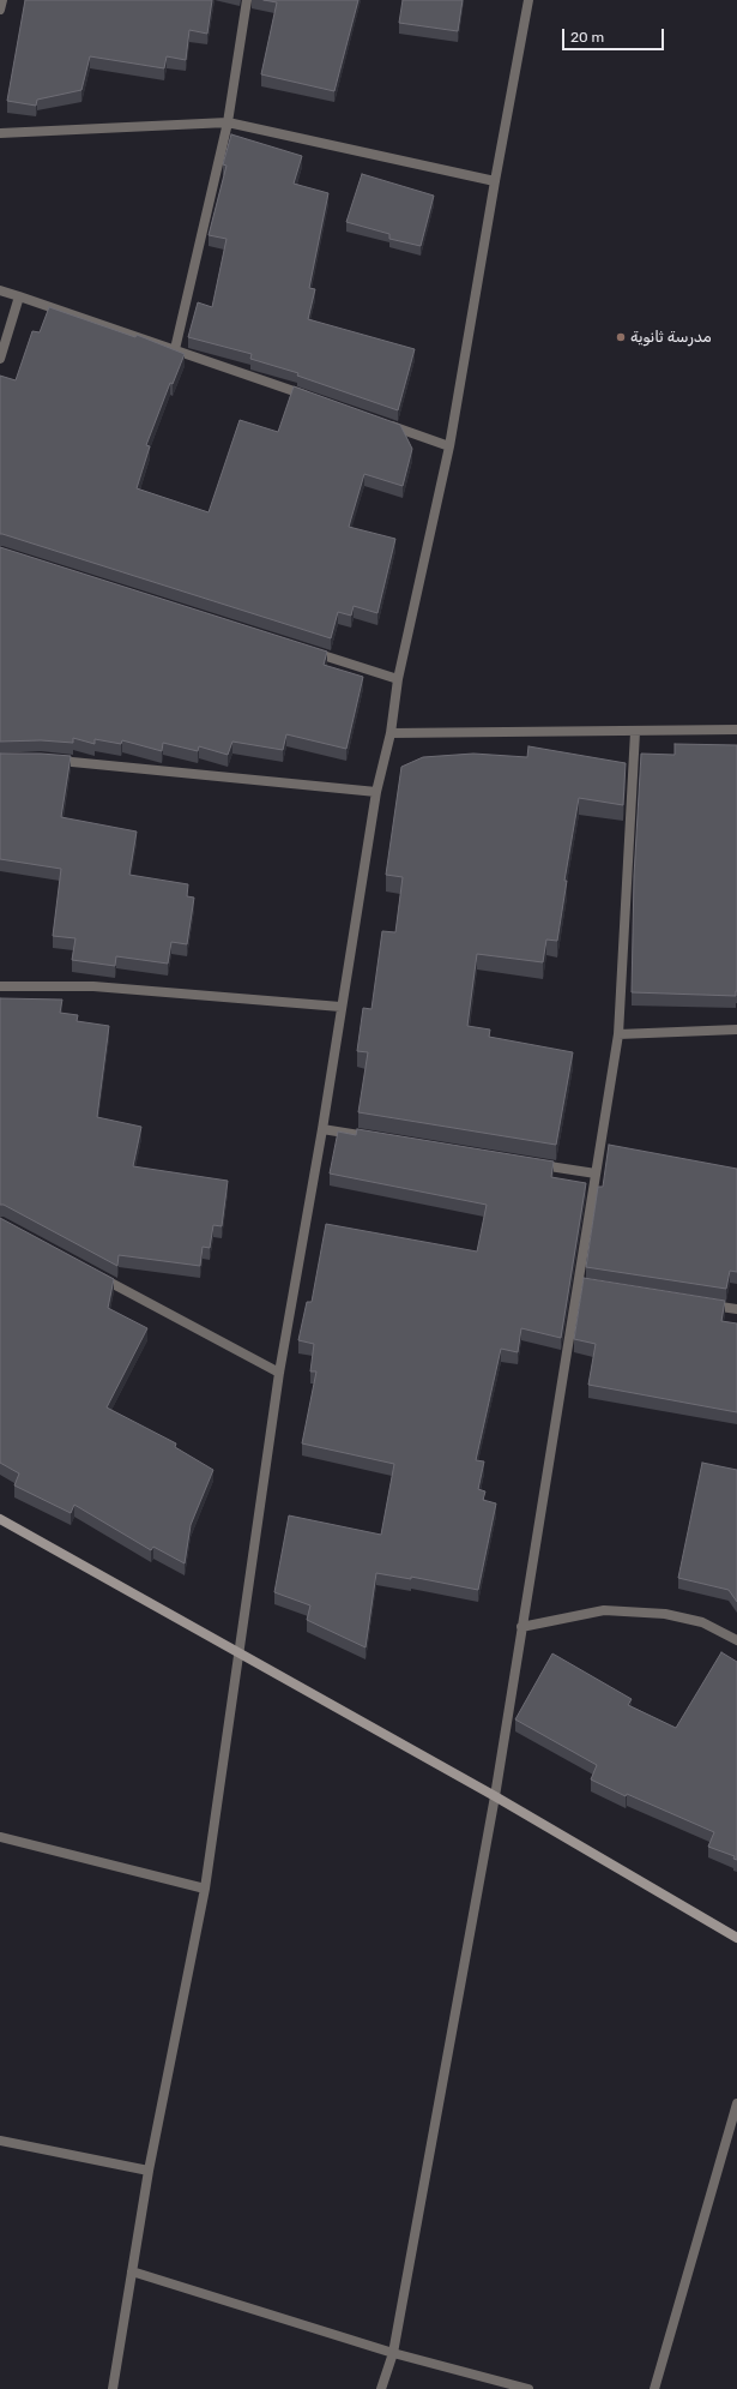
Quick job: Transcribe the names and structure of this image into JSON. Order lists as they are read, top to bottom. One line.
{"places":["مدرسة ثانوية"],"scale_bar":"20 m"}
